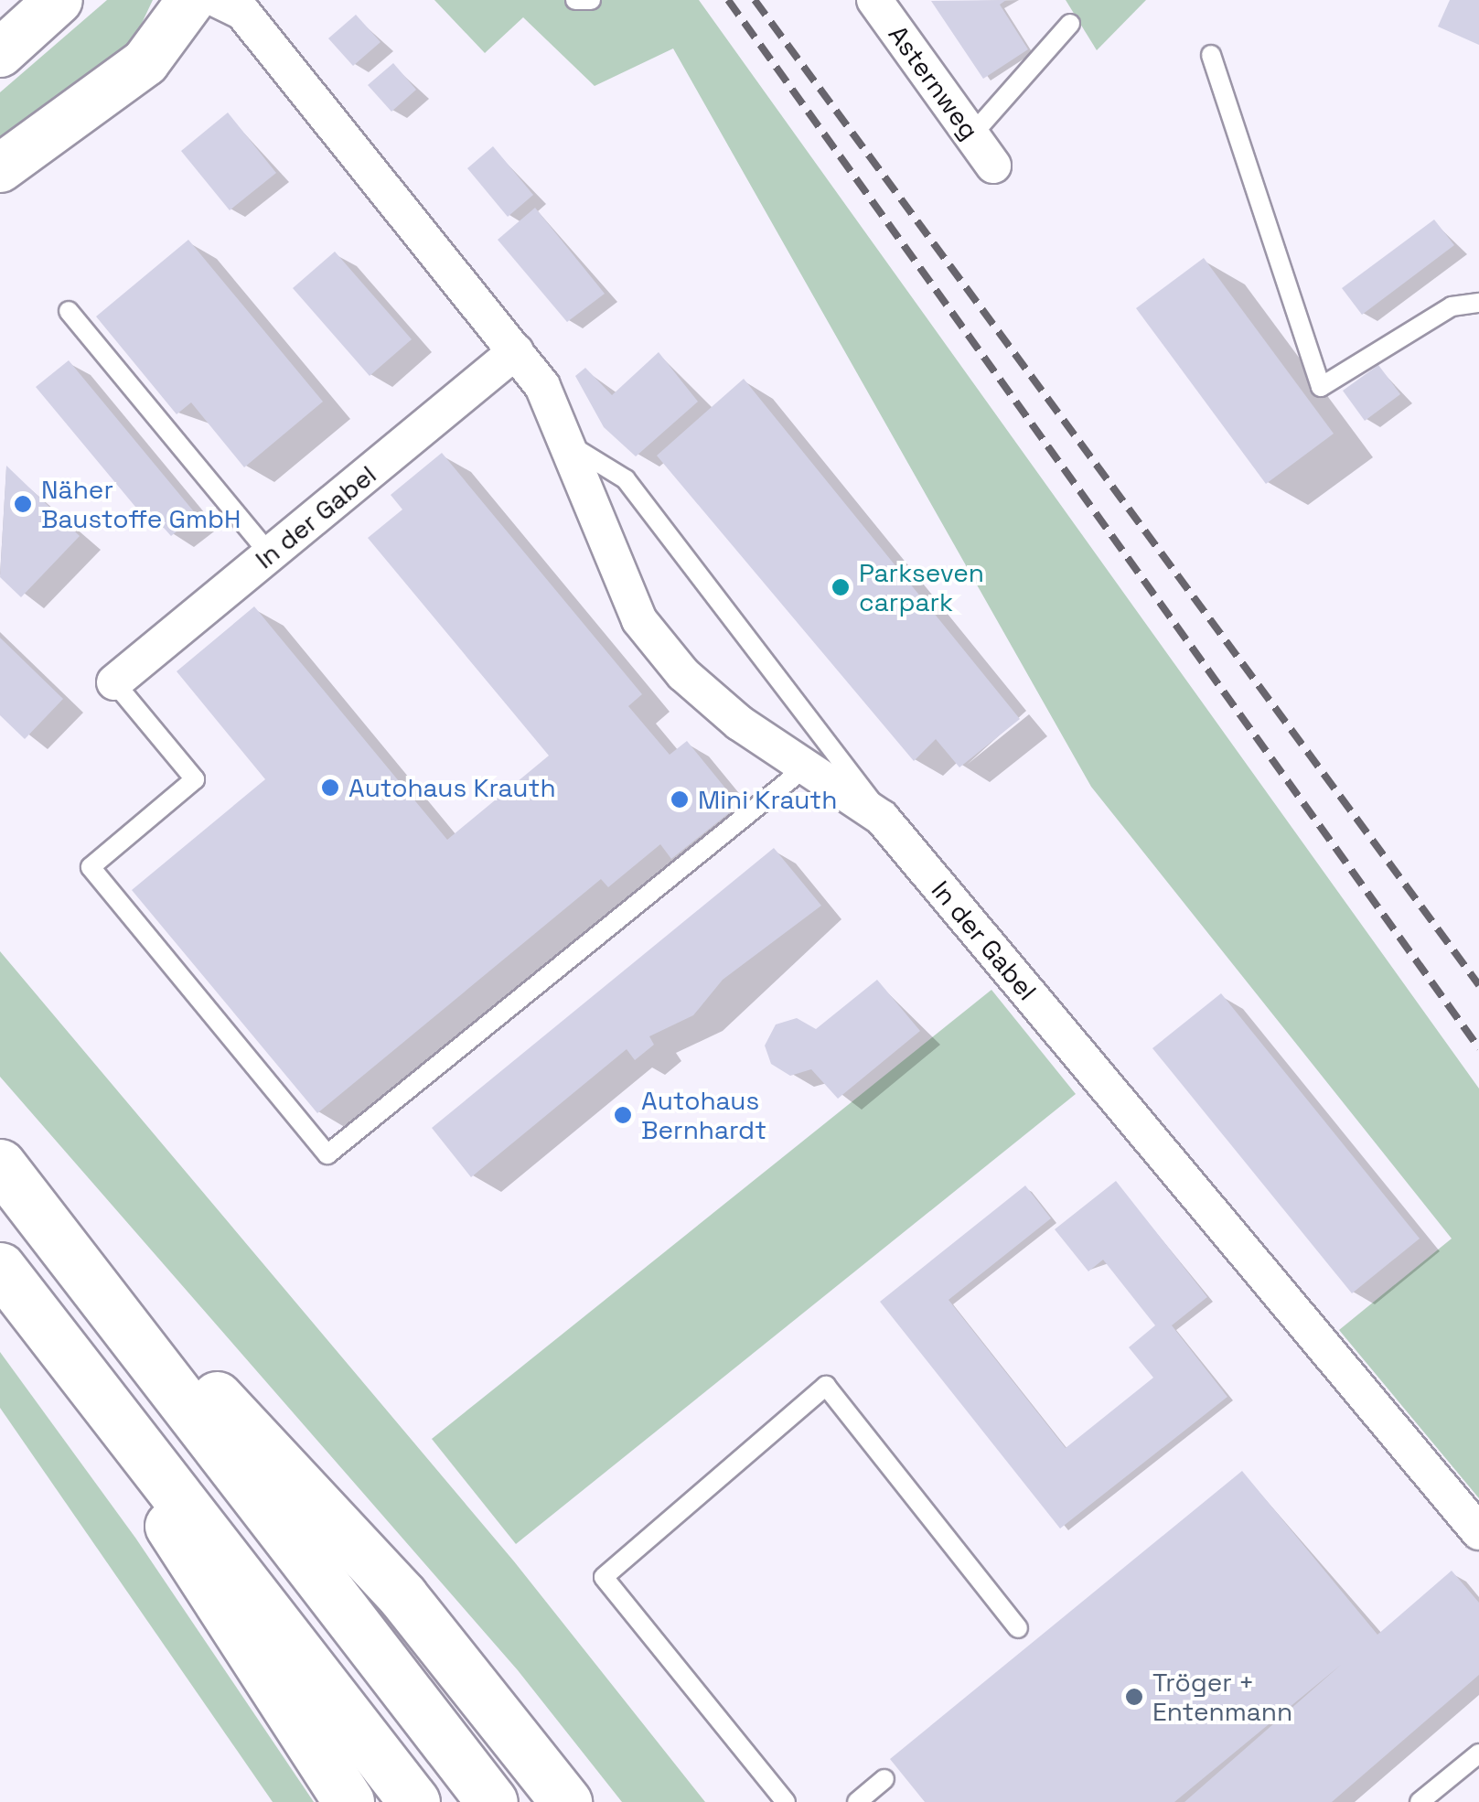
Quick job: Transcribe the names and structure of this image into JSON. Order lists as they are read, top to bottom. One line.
{"streets":{"street":["Asternweg","In der Gabel"]},"places":["Näher Baustoffe GmbH","Parkseven carpark","Autohaus Krauth","Mini Krauth","Autohaus Bernhardt","Tröger + Entenmann"]}
